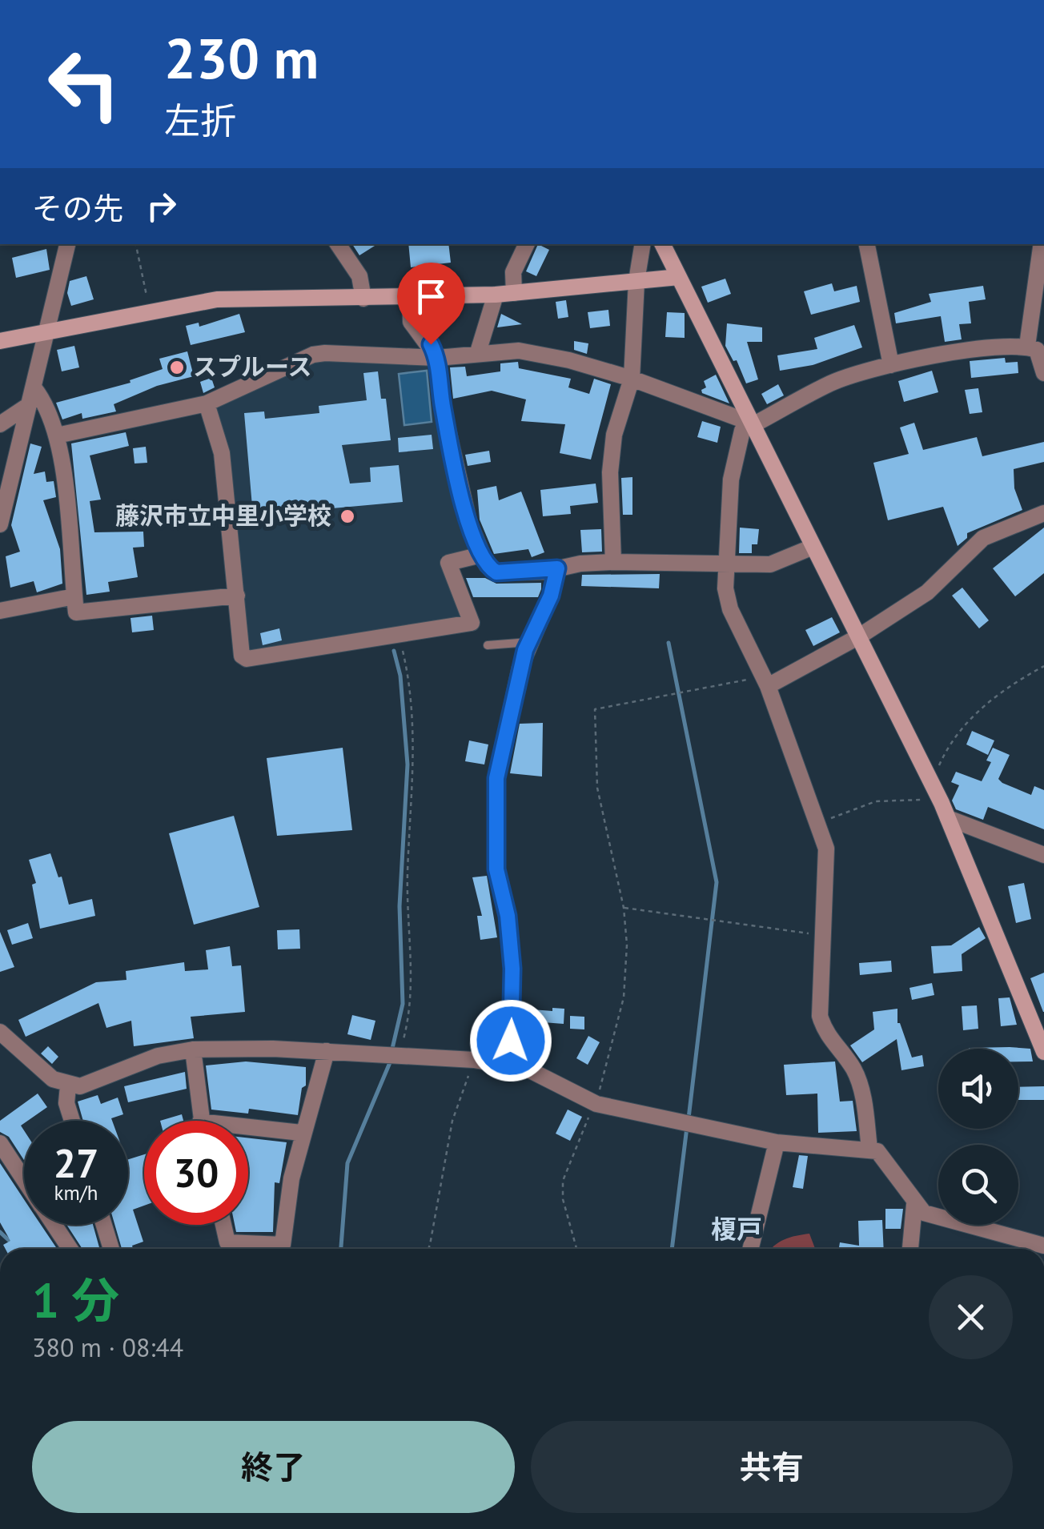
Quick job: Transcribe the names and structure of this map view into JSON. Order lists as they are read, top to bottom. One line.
{"districts":["榎戸"],"places":["スプルース","藤沢市立中里小学校"],"page":{"turn":["230 m","左折"],"then":"その先","speed":"27 km/h","limit":"30","heading":["1 分","380 m · 08:44"],"buttons":["終了","共有"]}}
